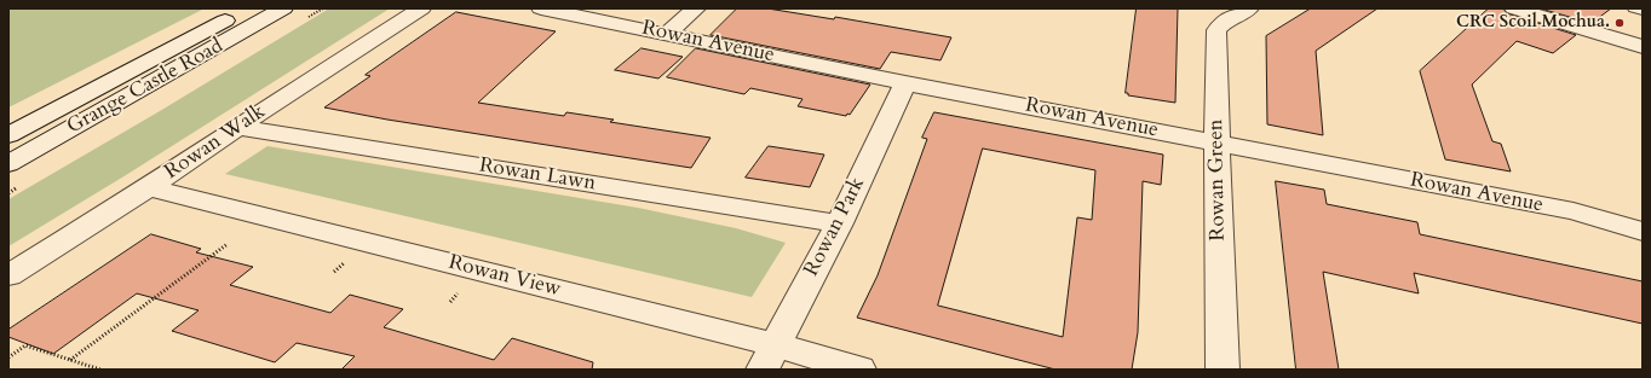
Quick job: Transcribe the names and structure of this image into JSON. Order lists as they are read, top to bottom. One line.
{"streets":{"street":["Rowan Avenue","Grange Castle Road","Rowan Walk","Rowan Lawn","Rowan Green","Rowan Park","Rowan View"]},"crossings":[["Rowan Avenue","Rowan Green"],["Rowan Avenue","Rowan Park"],["Rowan Walk","Rowan Lawn"],["Rowan Walk","Rowan View"],["Rowan Lawn","Rowan Park"],["Rowan Park","Rowan View"]],"places":["CRC Scoil Mochua."]}
